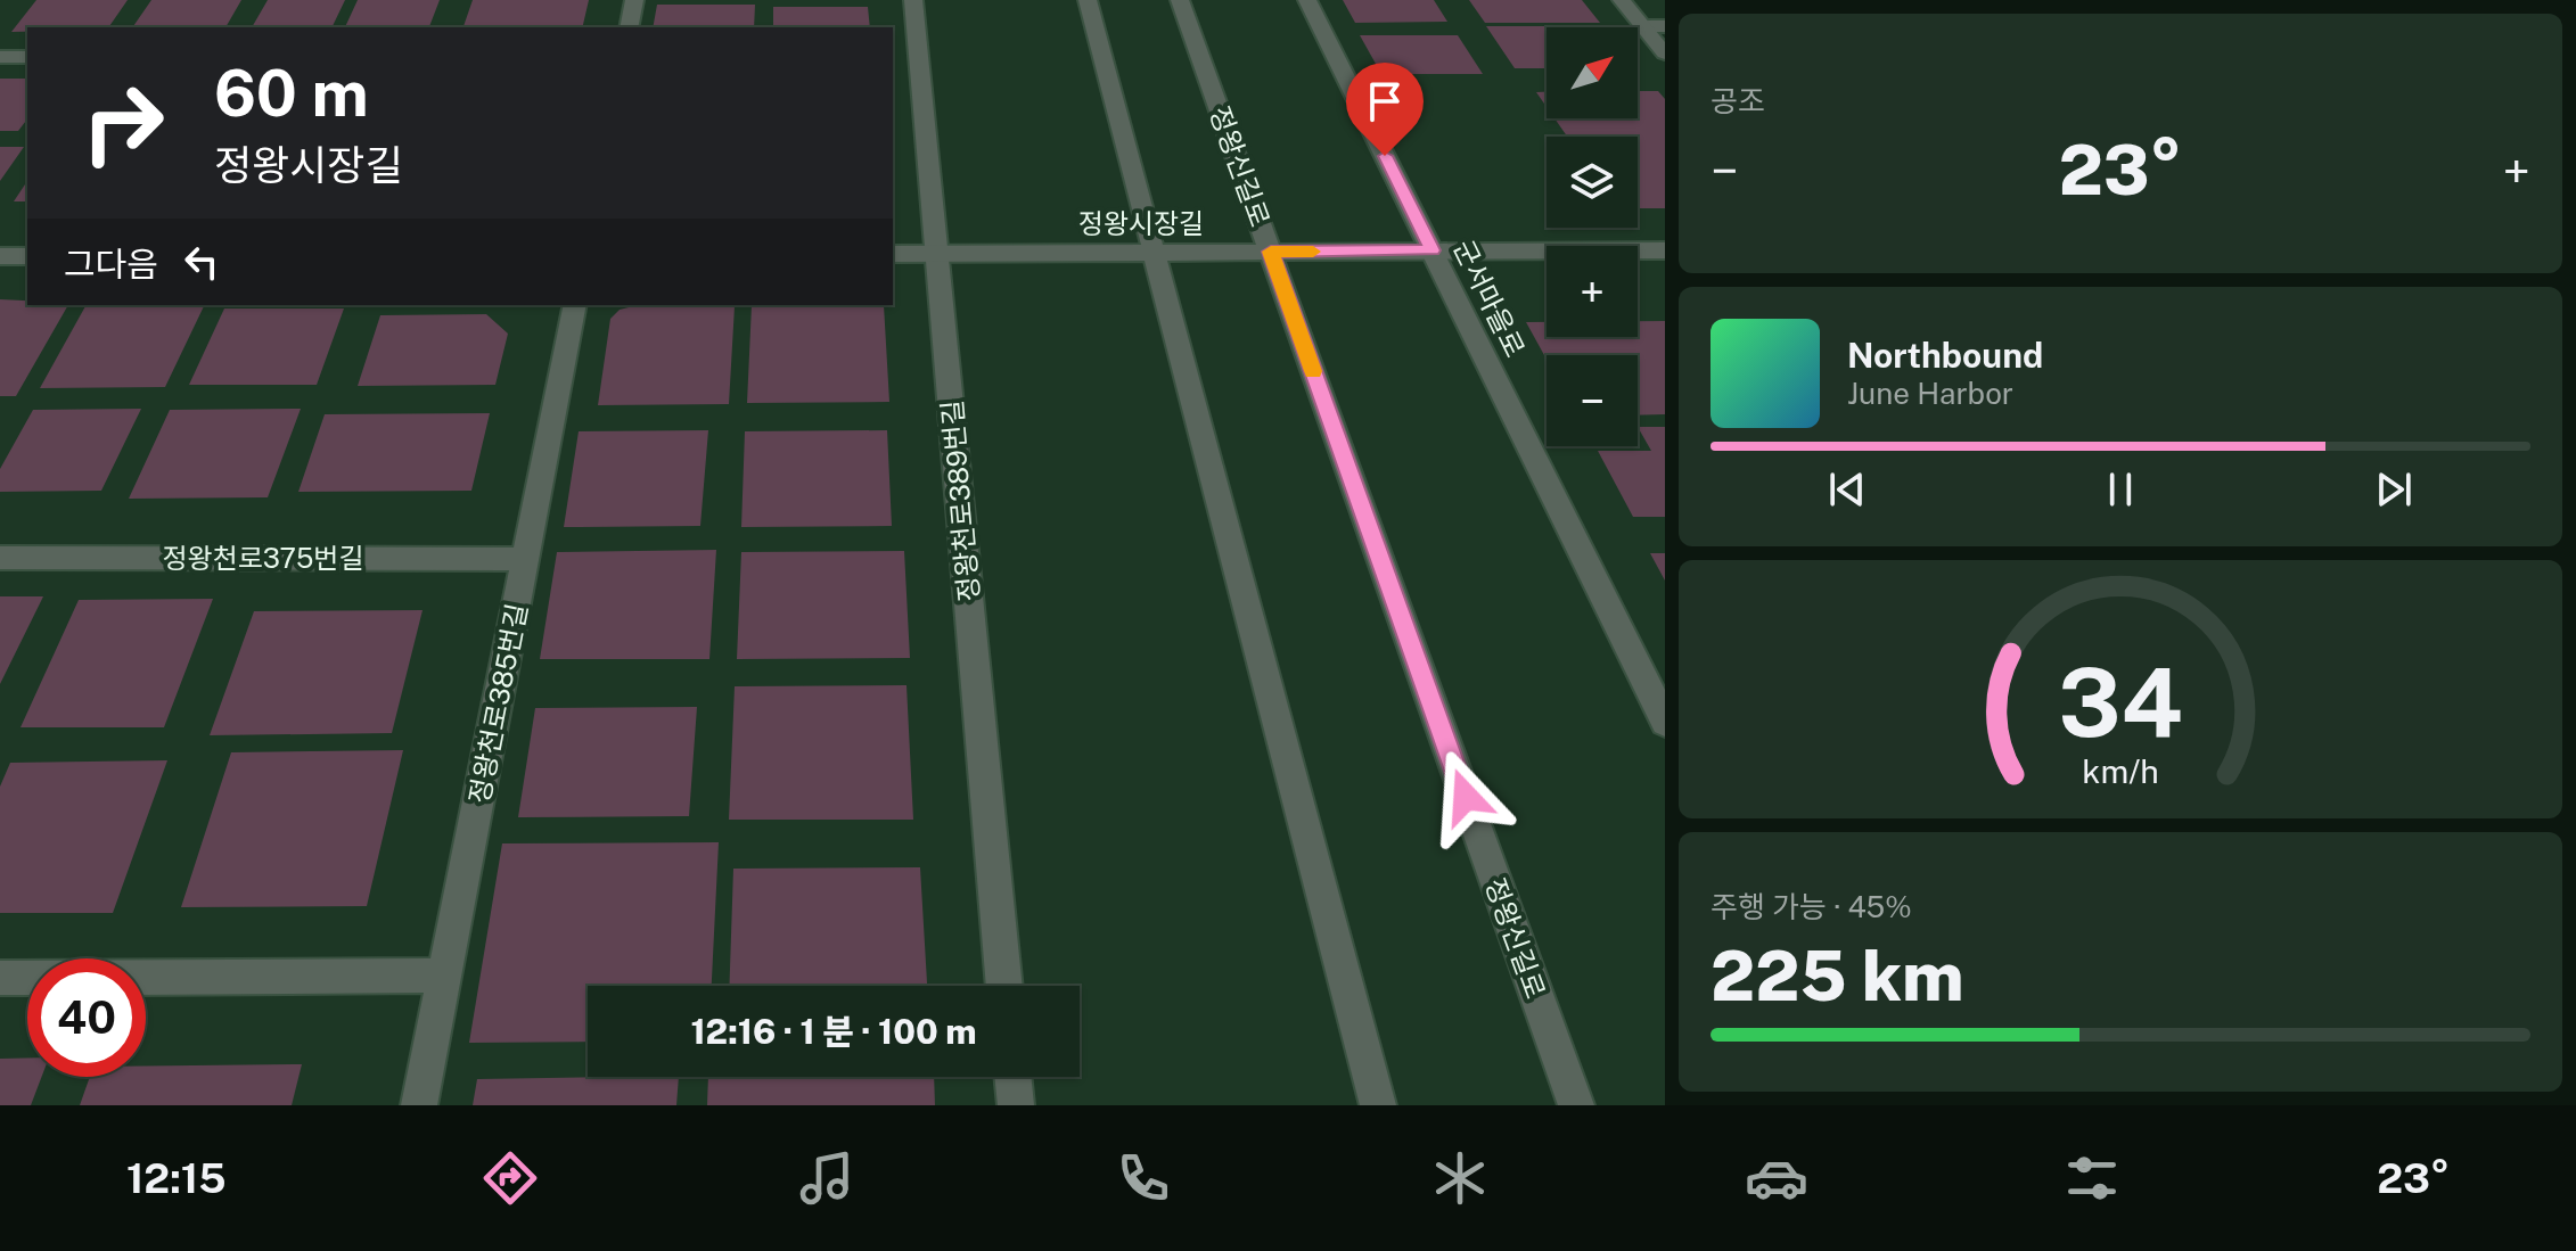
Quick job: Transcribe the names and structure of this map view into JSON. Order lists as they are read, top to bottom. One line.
{"streets":{"street":["정왕신길로","정왕시장길","군서마을로","정왕천로389번길","정왕천로375번길","정왕천로385번길"]},"crossings":[["정왕신길로","정왕시장길"],["정왕시장길","군서마을로"],["정왕시장길","정왕천로389번길"],["정왕천로375번길","정왕천로385번길"]],"north":"top right","page":{"tile":["공조",["주행 가능 · 45%","225 km"]],"map_buttons":["+","−"],"turn":["60 m","정왕시장길"],"heat":["−","23°","+"],"then":"그다음","song":["Northbound","June Harbor"],"limit":"40","trip":"12:16 · 1 분 · 100 m","tabs":["12:15","23°"],"gauge":["34","km/h"]}}
